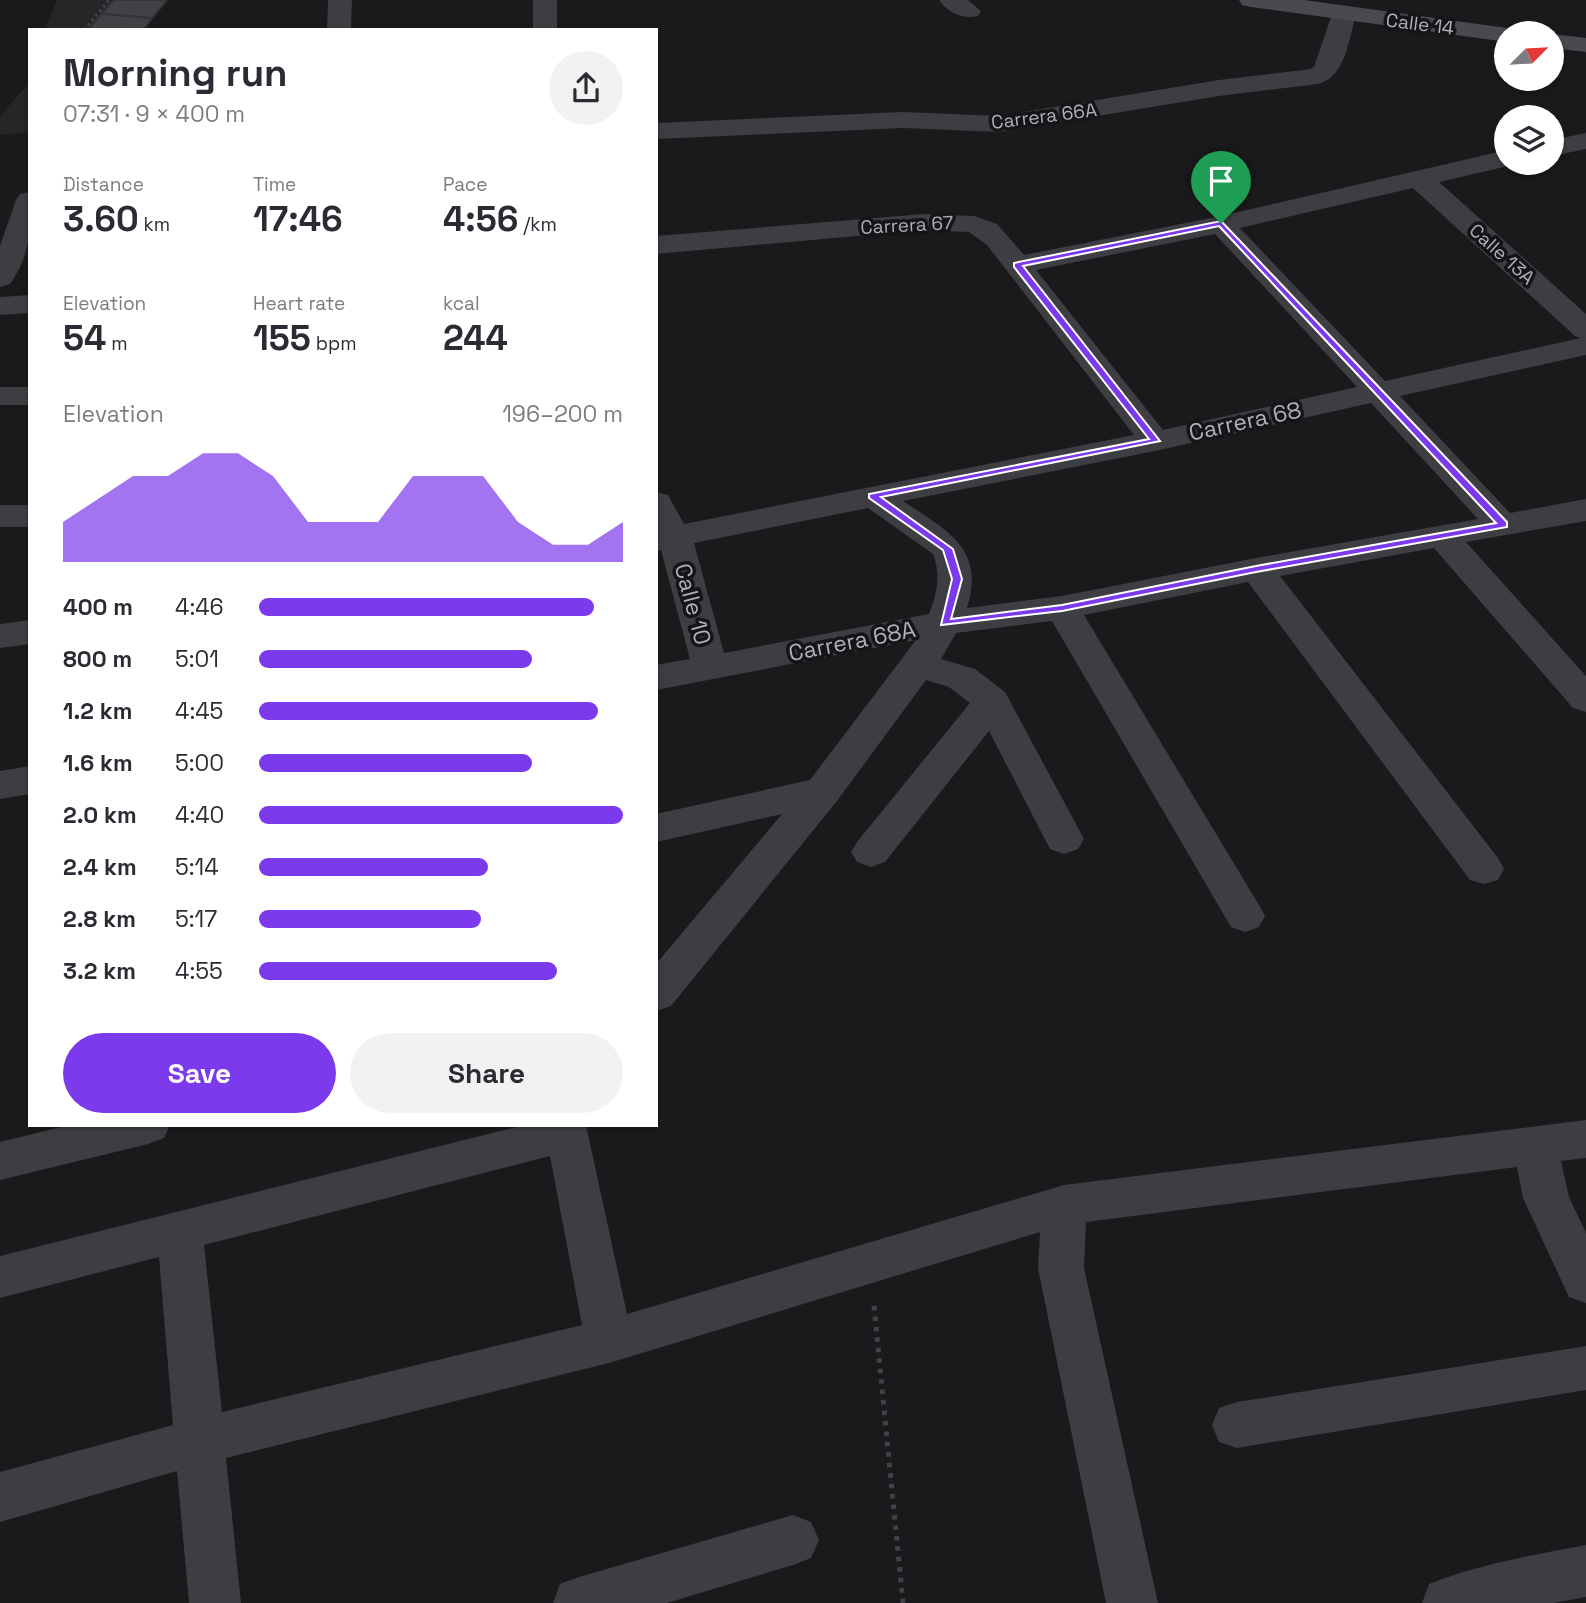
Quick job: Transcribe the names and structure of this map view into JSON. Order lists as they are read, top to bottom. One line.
{"streets":{"street":["Calle 14","Carrera 66A","Carrera 67","Calle 13A","Carrera 68","Calle 10","Carrera 68A"]},"crossings":[["Calle 14","Carrera 66A"],["Carrera 67","Carrera 68"],["Carrera 68","Calle 10"],["Calle 10","Carrera 68A"]],"north":"top right","page":{"heading":["Morning run","07:31 · 9 × 400 m"],"stats":[["Distance","3.60 km"],["Time","17:46"],["Pace","4:56 /km"],["Elevation","54 m"],["Heart rate","155 bpm"],["kcal","244"]],"chart":["Elevation","196–200 m"],"list":[{"name":"400 m","note":"4:46"},{"name":"800 m","note":"5:01"},{"name":"1.2 km","note":"4:45"},{"name":"1.6 km","note":"5:00"},{"name":"2.0 km","note":"4:40"},{"name":"2.4 km","note":"5:14"},{"name":"2.8 km","note":"5:17"},{"name":"3.2 km","note":"4:55"}],"buttons":["Save","Share"]}}
